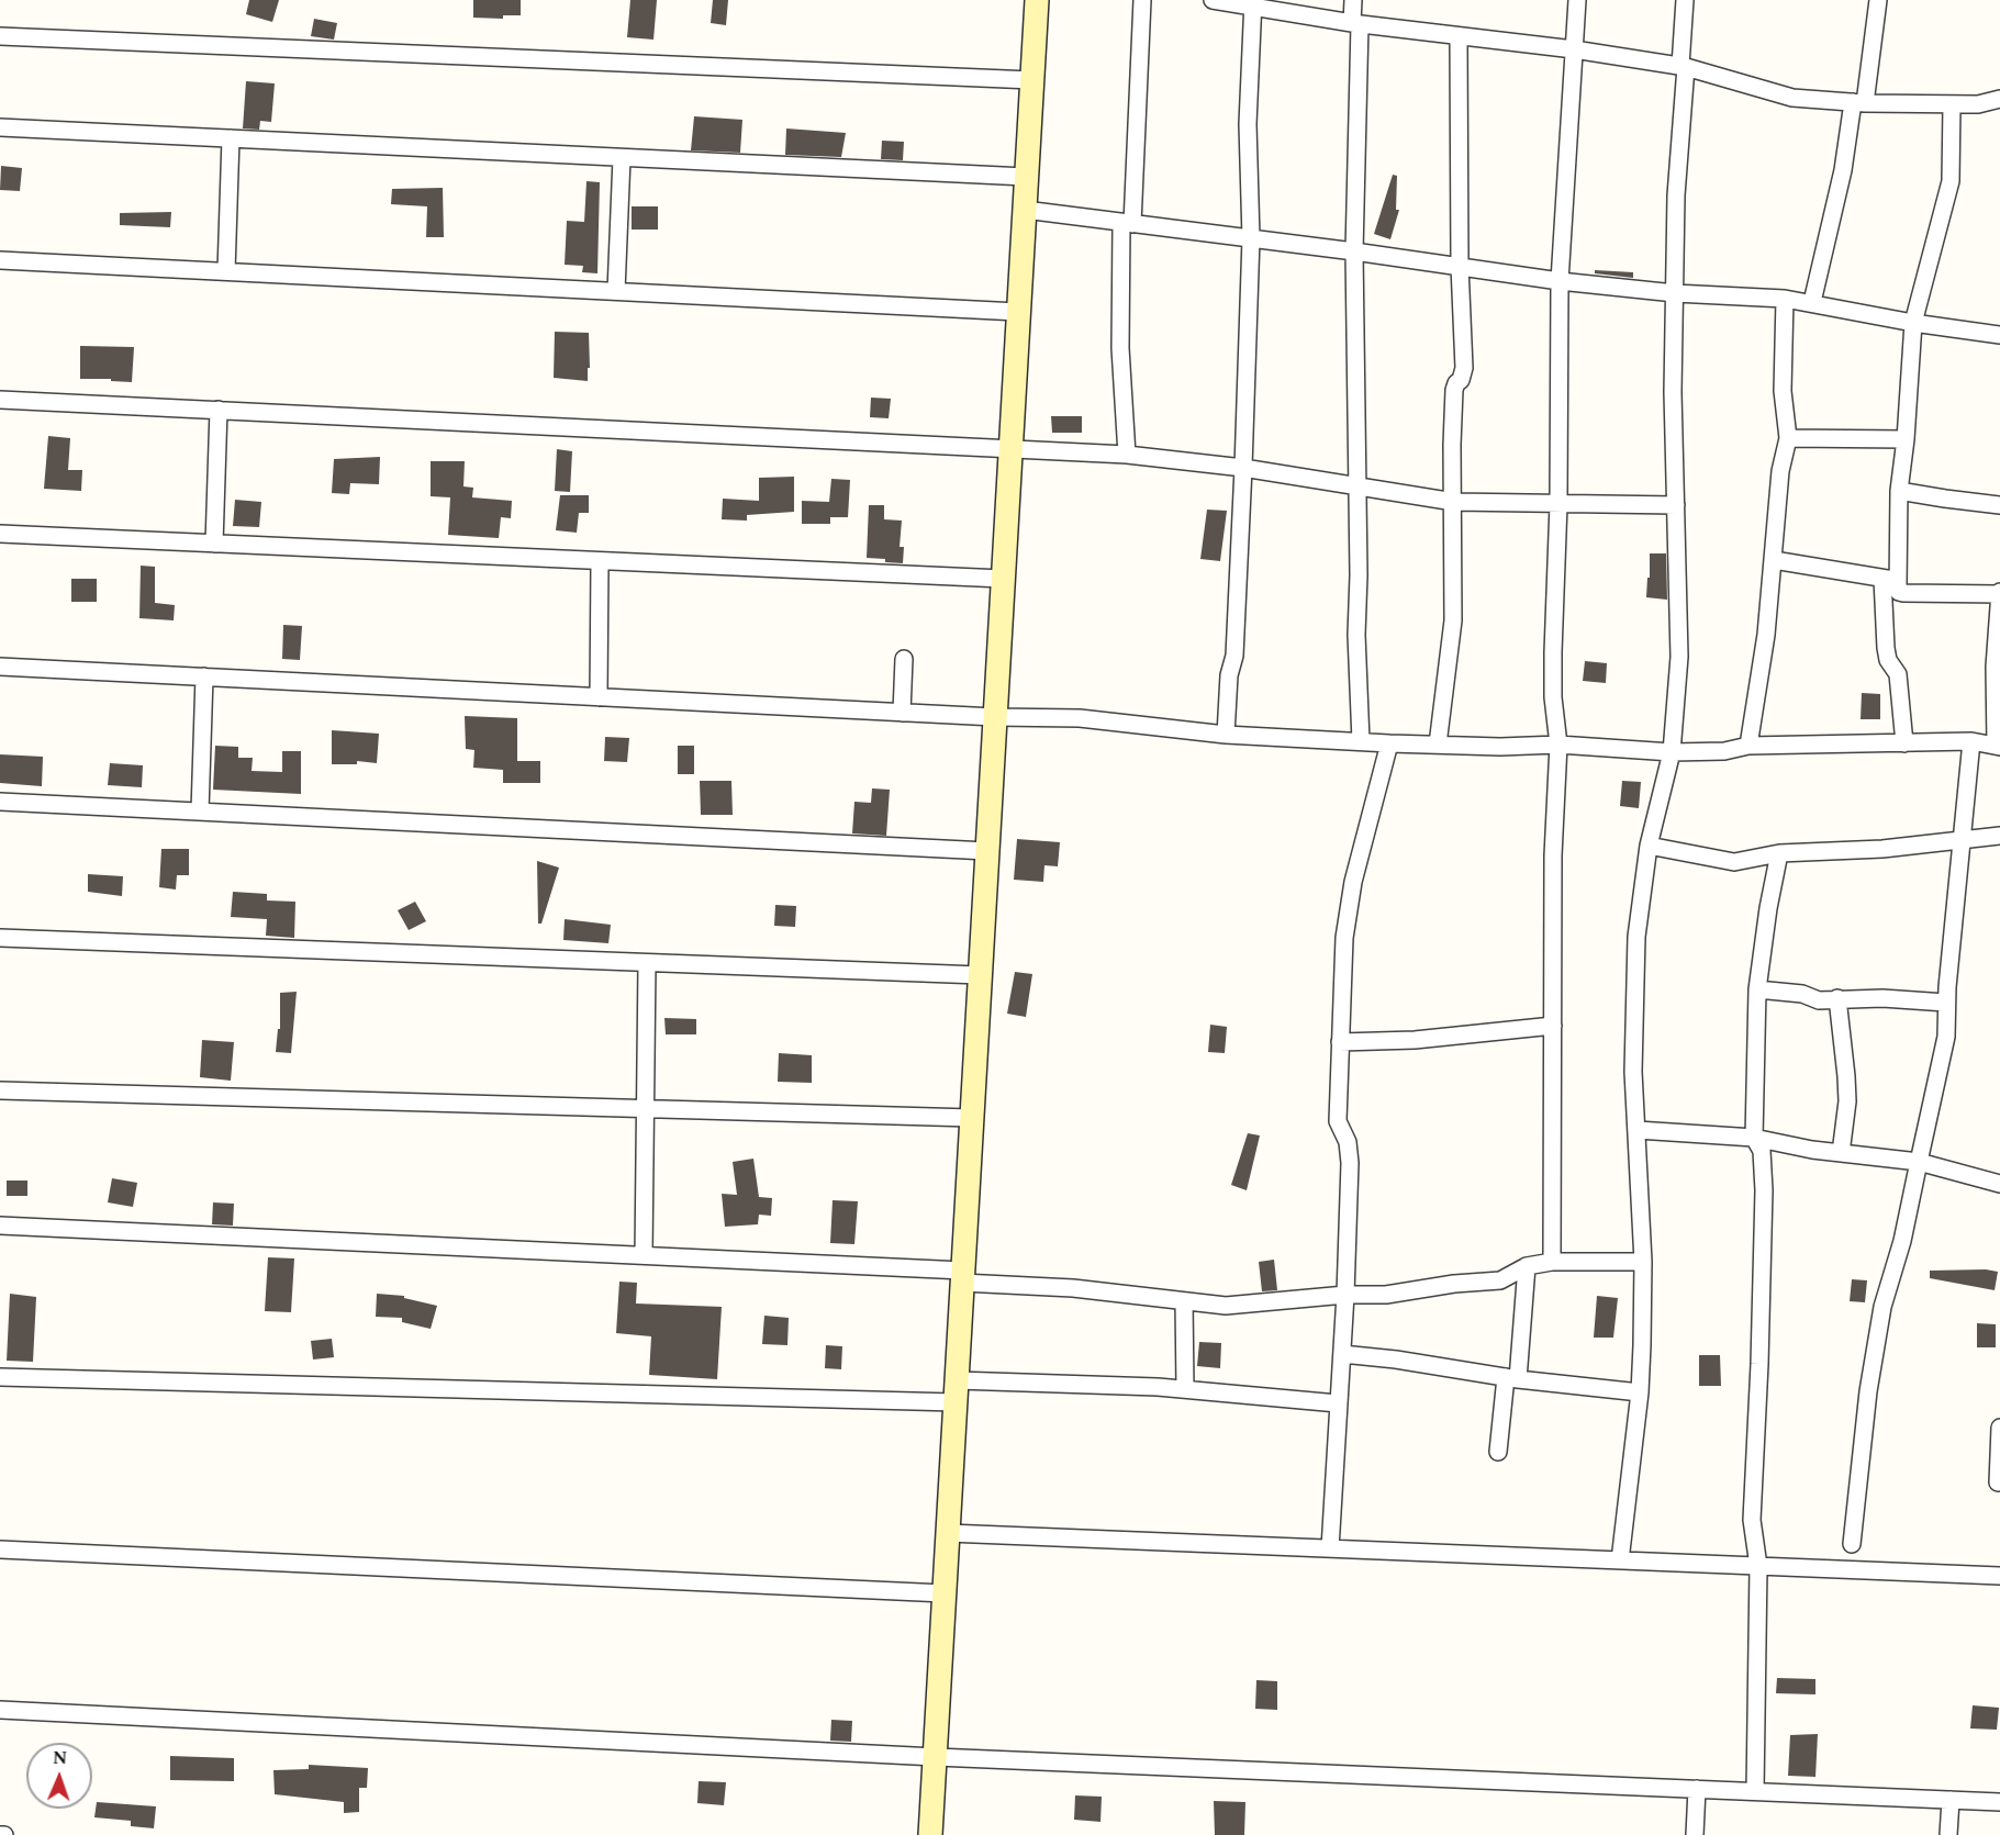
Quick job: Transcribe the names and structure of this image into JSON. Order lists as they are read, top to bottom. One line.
{"north":"top"}
